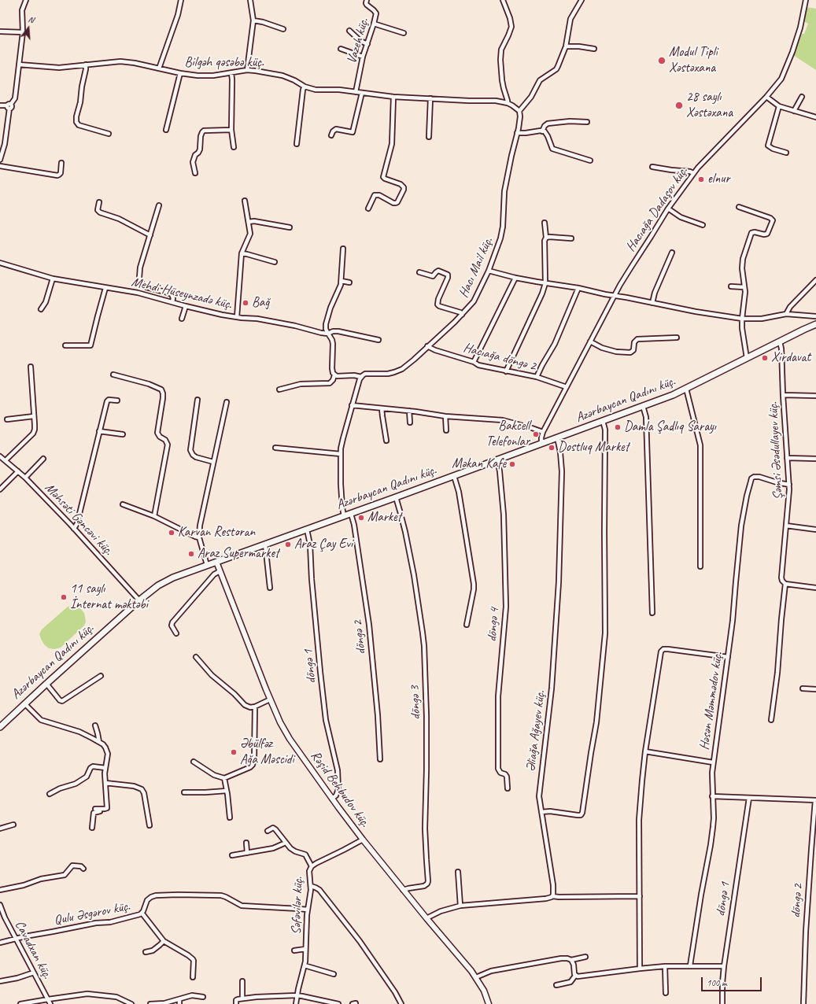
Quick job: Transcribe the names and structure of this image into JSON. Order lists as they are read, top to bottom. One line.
{"streets":{"main road":["Azərbaycan Qadını küç."],"street":["Vazeh küç.","Bilgəh qəsəbə küç.","Hacıağa Dadaşov küç.","Hacı Mail küç.","Mehdi Hüseynzadə küç.","Hacıağa döngə 2","Şəmsi Əsədullayev küç.","Məhsəti Gəncəvi küç.","döngə 4","döngə 2","döngə 1","Həsən Məmmədov küç.","döngə 3","Əliağa Ağayev küç.","Rəşid Behbudov küç.","Səfəvilər küç.","Qulu Əsgərov küç.","Cavadxan küç."]},"crossings":[["Vazeh küç.","Bilgəh qəsəbə küç."],["Bilgəh qəsəbə küç.","Hacı Mail küç."],["Hacıağa Dadaşov küç.","Hacıağa döngə 2"],["Hacıağa Dadaşov küç.","Azərbaycan Qadını küç."],["Hacı Mail küç.","Hacıağa döngə 2"],["Azərbaycan Qadını küç.","Şəmsi Əsədullayev küç."],["Azərbaycan Qadını küç.","Məhsəti Gəncəvi küç."],["Azərbaycan Qadını küç.","döngə 4"],["Azərbaycan Qadını küç.","döngə 2"],["Azərbaycan Qadını küç.","döngə 1"],["Azərbaycan Qadını küç.","döngə 3"],["Azərbaycan Qadını küç.","Əliağa Ağayev küç."],["Azərbaycan Qadını küç.","Rəşid Behbudov küç."],["Şəmsi Əsədullayev küç.","Həsən Məmmədov küç."],["döngə 1","Rəşid Behbudov küç."],["döngə 3","Rəşid Behbudov küç."],["Rəşid Behbudov küç.","Səfəvilər küç."],["Səfəvilər küç.","Qulu Əsgərov küç."],["Qulu Əsgərov küç.","Cavadxan küç."]],"places":["Modul Tipli Xəstəxana","28 saylı Xəstəxana","elnur","Bağ","Xirdavat","Damla Şadlıq Sarayı","Bakcell Telefonlar","Dostluq Market","Məkan Kafe","Market","Karvan Restoran","Araz Çay Evi","Araz Supermarket","11 saylı İnternat məktəbi","Əbülfəz Ağa Məscidi"],"scale_bar":"100 m","north":"top"}
